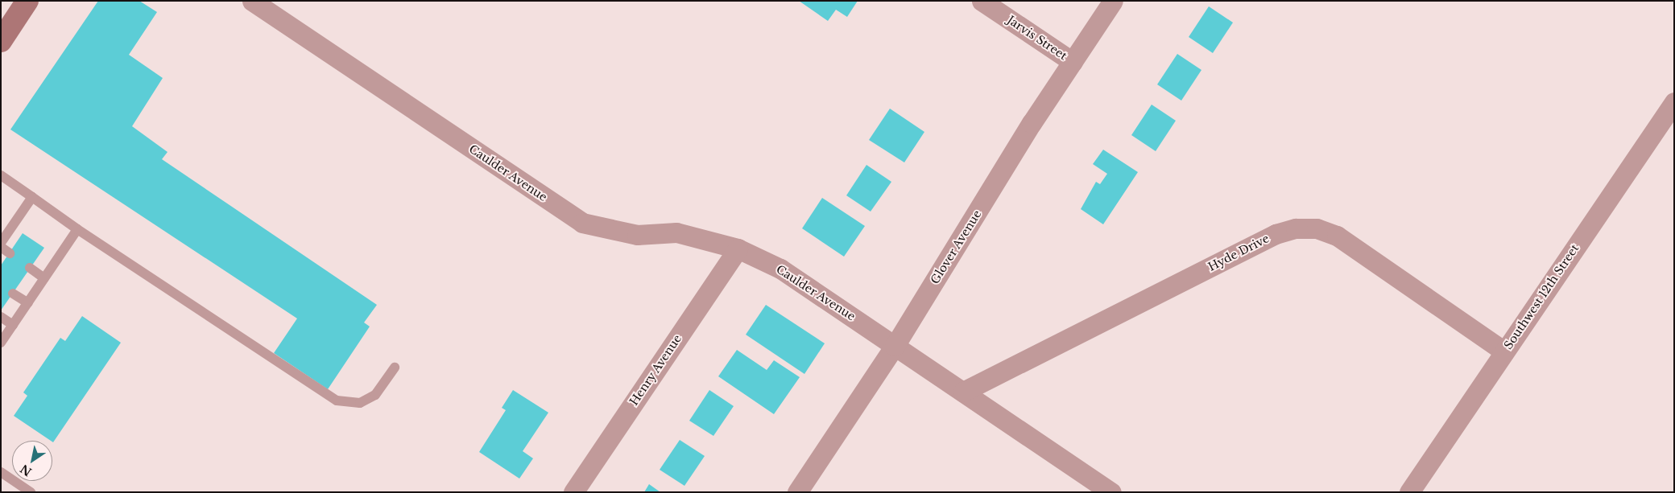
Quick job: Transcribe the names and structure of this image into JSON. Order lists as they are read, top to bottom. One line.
{"streets":{"street":["Jarvis Street","Caulder Avenue","Glover Avenue","Hyde Drive","Southwest 12th Street","Henry Avenue"]},"crossings":[["Jarvis Street","Glover Avenue"],["Caulder Avenue","Glover Avenue"],["Caulder Avenue","Hyde Drive"],["Caulder Avenue","Henry Avenue"],["Hyde Drive","Southwest 12th Street"]],"north":"bottom left"}
